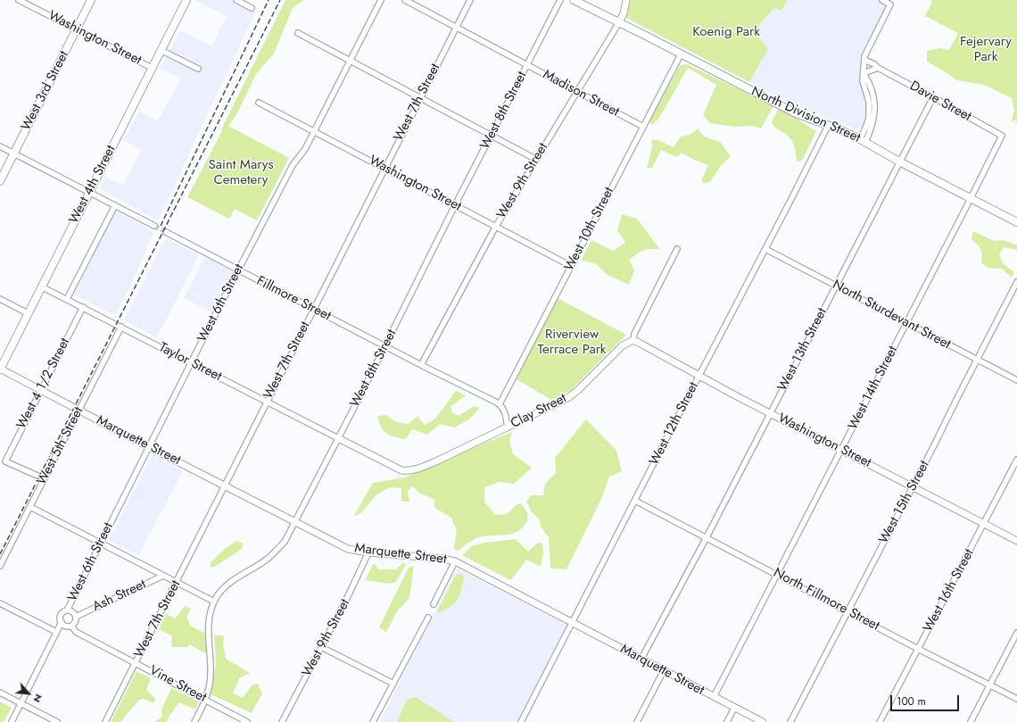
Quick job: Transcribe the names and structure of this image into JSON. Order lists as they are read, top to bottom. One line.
{"streets":{"main road":["West 3rd Street","North Division Street","West 4th Street"],"street":["Washington Street","Madison Street","Davie Street","West 7th Street","West 8th Street","West 9th Street","West 10th Street","Fillmore Street","West 6th Street","North Sturdevant Street","West 13th Street","Taylor Street","West 4 1/2 Street","West 14th Street","Clay Street","West 12th Street","Marquette Street","West 5th Street","West 15th Street","West 16th Street","Ash Street","North Fillmore Street","Vine Street"]},"crossings":[["Washington Street","West 3rd Street"],["Washington Street","West 7th Street"],["Washington Street","West 8th Street"],["Washington Street","West 9th Street"],["Washington Street","West 4th Street"],["Washington Street","West 10th Street"],["Washington Street","West 6th Street"],["Washington Street","West 13th Street"],["Washington Street","West 14th Street"],["Washington Street","Clay Street"],["Washington Street","West 12th Street"],["Washington Street","West 15th Street"],["Washington Street","West 16th Street"],["Madison Street","West 7th Street"],["Madison Street","West 8th Street"],["Madison Street","West 9th Street"],["Madison Street","West 10th Street"],["Davie Street","West 13th Street"],["Davie Street","West 14th Street"],["West 7th Street","Fillmore Street"],["West 7th Street","Taylor Street"],["West 7th Street","Marquette Street"],["West 7th Street","Vine Street"],["West 8th Street","Fillmore Street"],["West 8th Street","Taylor Street"],["West 8th Street","Clay Street"],["West 8th Street","Marquette Street"],["West 8th Street","Vine Street"],["North Division Street","West 9th Street"],["North Division Street","West 10th Street"],["North Division Street","West 13th Street"],["North Division Street","West 14th Street"],["North Division Street","West 12th Street"],["West 9th Street","Fillmore Street"],["West 9th Street","Marquette Street"],["West 4th Street","Taylor Street"],["West 4th Street","Marquette Street"],["Fillmore Street","West 6th Street"],["West 6th Street","Taylor Street"],["West 6th Street","Marquette Street"],["West 6th Street","Ash Street"],["West 6th Street","Vine Street"],["North Sturdevant Street","West 13th Street"],["North Sturdevant Street","West 14th Street"],["North Sturdevant Street","West 12th Street"],["North Sturdevant Street","West 15th Street"],["West 13th Street","Marquette Street"],["West 13th Street","North Fillmore Street"],["Taylor Street","West 4 1/2 Street"],["Taylor Street","Clay Street"],["Taylor Street","West 5th Street"],["West 4 1/2 Street","Marquette Street"],["West 14th Street","Marquette Street"],["West 14th Street","North Fillmore Street"],["West 12th Street","Marquette Street"],["West 12th Street","North Fillmore Street"],["Marquette Street","West 5th Street"],["West 15th Street","North Fillmore Street"],["West 16th Street","North Fillmore Street"],["Ash Street","Vine Street"]],"parks":["Koenig Park","Fejervary Park","Saint Marys Cemetery","Riverview Terrace Park"],"scale_bar":"100 m","north":"bottom right"}
